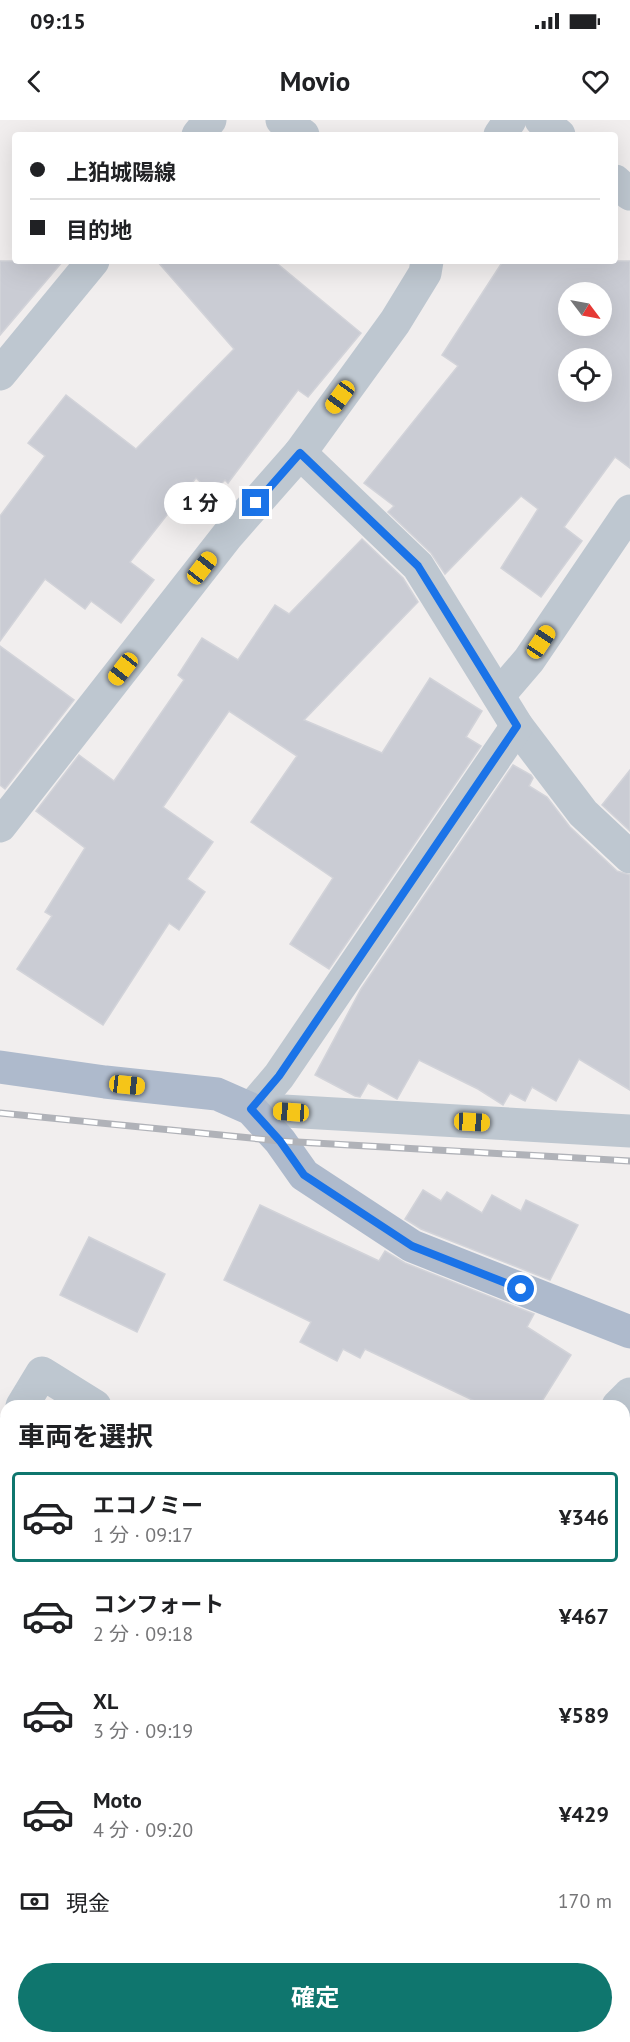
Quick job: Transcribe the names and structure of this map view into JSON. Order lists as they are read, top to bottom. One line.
{"north":"bottom right","page":{"status":"09:15","header":"Movio","banner":["上狛城陽線","目的地"],"bubble":"1 分","heading":"車両を選択","list":[{"name":"エコノミー","note":"1 分 · 09:17","value":"¥346"},{"name":"コンフォート","note":"2 分 · 09:18","value":"¥467"},{"name":"XL","note":"3 分 · 09:19","value":"¥589"},{"name":"Moto","note":"4 分 · 09:20","value":"¥429"}],"pay":["現金","170 m"],"buttons":"確定"}}
